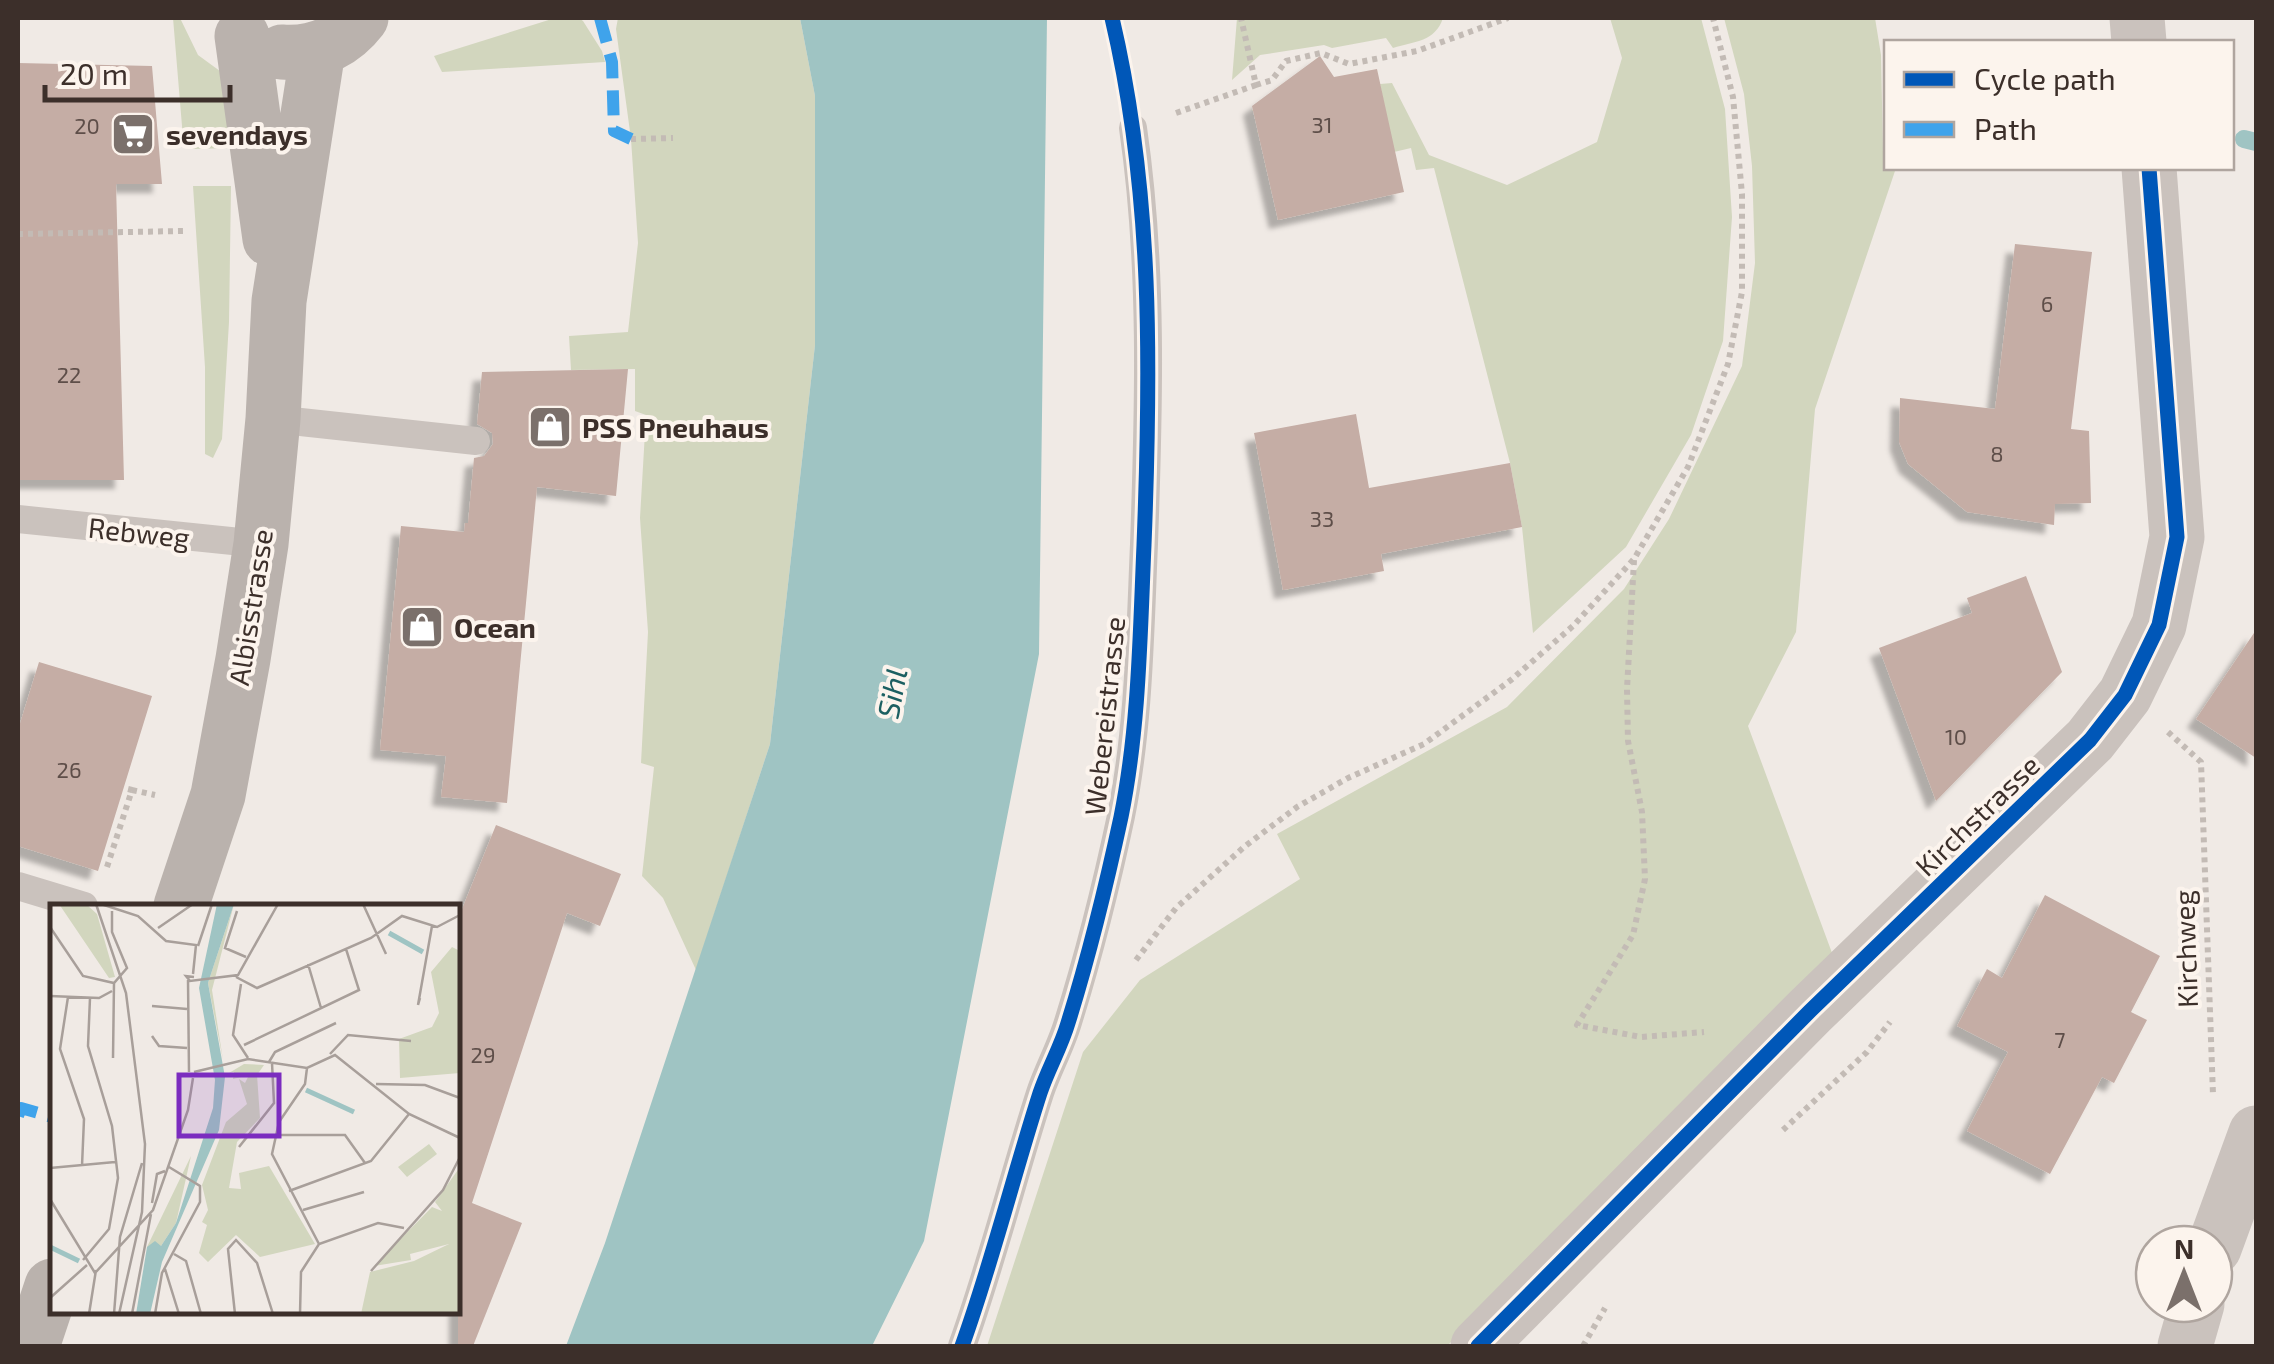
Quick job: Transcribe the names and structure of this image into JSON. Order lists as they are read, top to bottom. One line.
{"streets":{"main road":["Albisstrasse"],"street":["Kirchstrasse"],"lane":["Rebweg","Webereistrasse"],"path":["Kirchweg"]},"crossings":[["Rebweg","Albisstrasse"],["Kirchstrasse","Kirchweg"]],"water":["Sihl"],"places":{"supermarket":["sevendays"],"shop":["PSS Pneuhaus","Ocean"]},"house_numbers":["31","20","6","22","8","33","10","26","7","29"],"legend":["Cycle path","Path"],"scale_bar":"20 m","north":"top"}
